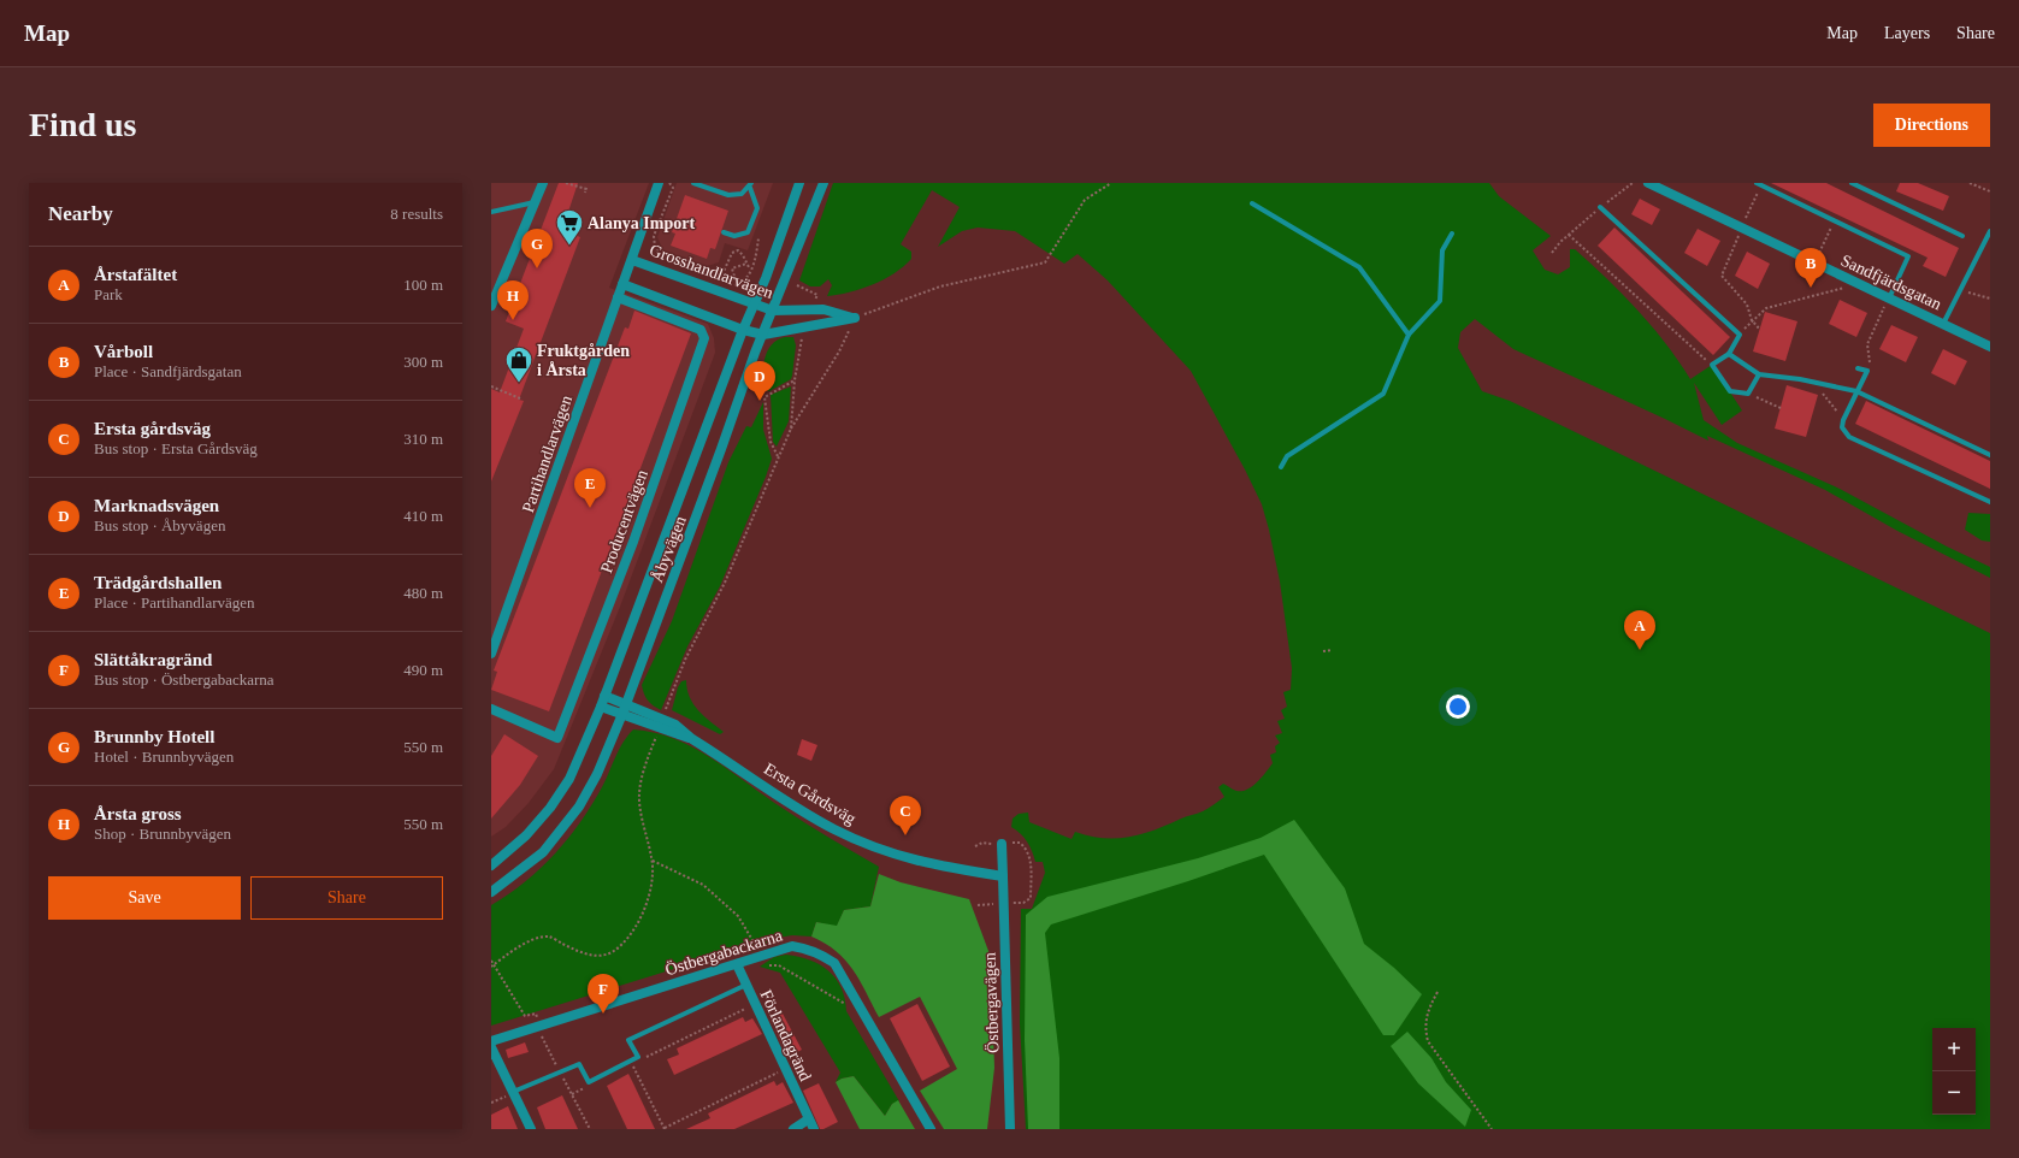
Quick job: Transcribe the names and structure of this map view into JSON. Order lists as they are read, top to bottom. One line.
{"streets":{"street":["Grosshandlarvägen","Sandfjärdsgatan","Partihandlarvägen","Producentvägen","Åbyvägen","Ersta Gårdsväg","Östbergabackarna","Östbergavägen","Förlandagränd"]},"crossings":[["Grosshandlarvägen","Partihandlarvägen"],["Grosshandlarvägen","Åbyvägen"],["Partihandlarvägen","Producentvägen"],["Åbyvägen","Ersta Gårdsväg"],["Ersta Gårdsväg","Östbergavägen"],["Östbergabackarna","Förlandagränd"]],"places":{"supermarket":["Alanya Import"],"shop":["Fruktgården i Årsta"]},"page":{"header":"Map","nav":["Map","Layers","Share"],"buttons":["Directions",["Save","Share"]],"title":"Find us","heading":["Nearby","8 results"],"pins":["G","B","H","D","E","A","C","F"],"list":[{"mark":"A","name":"Årstafältet","note":"Park","value":"100 m"},{"mark":"B","name":"Vårboll","note":"Place · Sandfjärdsgatan","value":"300 m"},{"mark":"C","name":"Ersta gårdsväg","note":"Bus stop · Ersta Gårdsväg","value":"310 m"},{"mark":"D","name":"Marknadsvägen","note":"Bus stop · Åbyvägen","value":"410 m"},{"mark":"E","name":"Trädgårdshallen","note":"Place · Partihandlarvägen","value":"480 m"},{"mark":"F","name":"Slättåkragränd","note":"Bus stop · Östbergabackarna","value":"490 m"},{"mark":"G","name":"Brunnby Hotell","note":"Hotel · Brunnbyvägen","value":"550 m"},{"mark":"H","name":"Årsta gross","note":"Shop · Brunnbyvägen","value":"550 m"}],"map_buttons":["+","−"]}}
